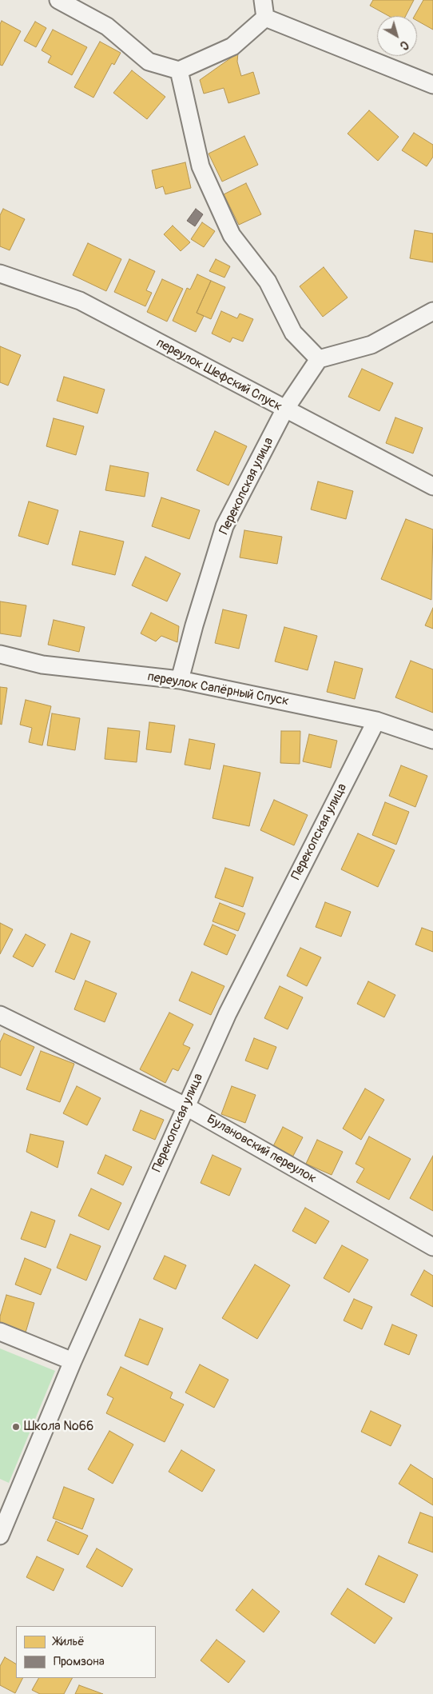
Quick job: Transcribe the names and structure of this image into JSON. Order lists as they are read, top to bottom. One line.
{"streets":{"street":["переулок Шефский Спуск","Перекопская улица","переулок Сапёрный Спуск","Булановский переулок"]},"crossings":[["переулок Шефский Спуск","Перекопская улица"],["Перекопская улица","переулок Сапёрный Спуск"],["Перекопская улица","Булановский переулок"]],"places":["Школа №66"],"legend":["Жильё","Промзона"],"north":"bottom right"}
